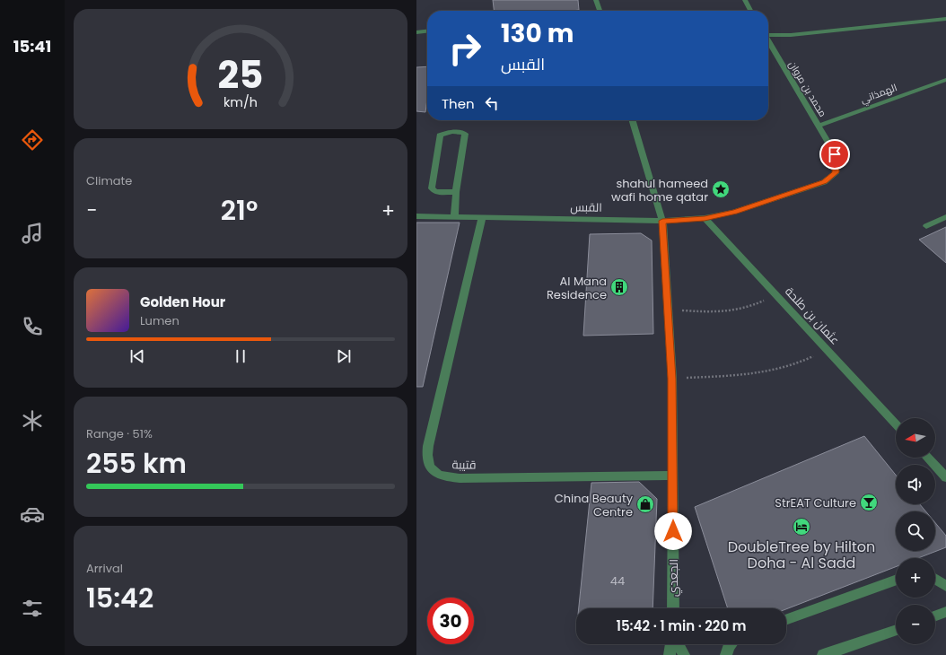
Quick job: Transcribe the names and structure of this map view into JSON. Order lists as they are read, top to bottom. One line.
{"streets":{"street":["محمد بن مروان","الهمذاني","القبس","عثمان بن طلحة","قتيبة","الجعدي"]},"crossings":[["محمد بن مروان","الهمذاني"],["محمد بن مروان","القبس"],["القبس","عثمان بن طلحة"],["القبس","قتيبة"],["القبس","الجعدي"],["قتيبة","الجعدي"]],"places":{"place":["shahul hameed wafi home qatar"],"building":["Al Mana Residence"],"bar":["StrEAT Culture"],"shop":["China Beauty Centre"],"hotel":["DoubleTree by Hilton Doha - Al Sadd"]},"house_numbers":["44"],"north":"left","page":{"tabs":"15:41","turn":["130 m","القبس"],"then":"Then","tile":["Climate",["Range · 51%","255 km"],["Arrival","15:42"]],"heat":["−","21°","+"],"song":["Golden Hour","Lumen"],"map_buttons":["+","−"],"limit":"30","trip":"15:42 · 1 min · 220 m","gauge":["25","km/h"]}}
